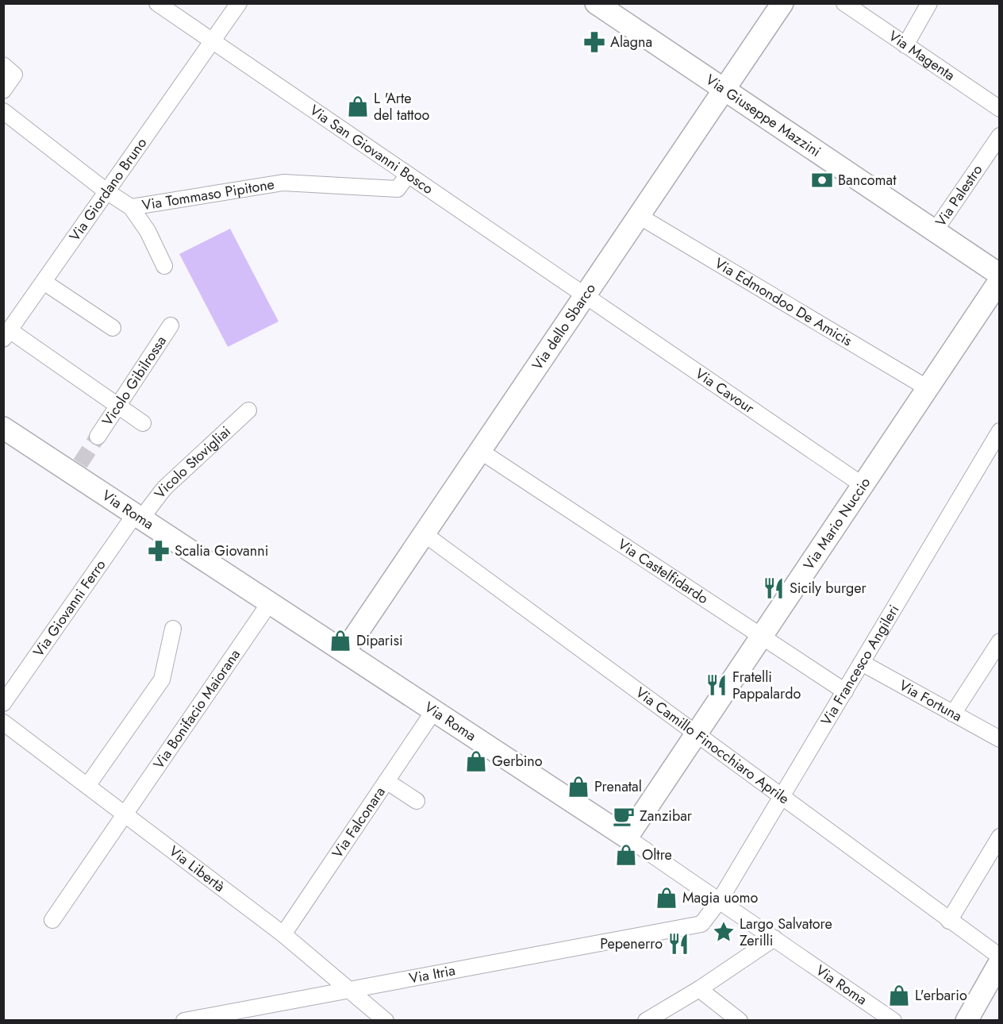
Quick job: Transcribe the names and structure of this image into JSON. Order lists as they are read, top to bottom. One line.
{"streets":{"street":["Via Magenta","Via Giuseppe Mazzini","Via San Giovanni Bosco","Via Giordano Bruno","Via Tommaso Pipitone","Via Palestro","Via Edmondoo De Amicis","Via dello Sbarco","Vicolo Gibilrossa","Via Cavour","Vicolo Stovigliai","Via Roma","Via Mario Nuccio","Via Castelfidardo","Via Giovanni Ferro","Via Francesco Angileri","Via Fortuna","Via Bonifacio Maiorana","Via Camillo Finocchiaro Aprile","Via Falconara","Via Libertà","Via Itria"]},"crossings":[["Via Giuseppe Mazzini","Via Palestro"],["Via Giuseppe Mazzini","Via dello Sbarco"],["Via San Giovanni Bosco","Via Giordano Bruno"],["Via San Giovanni Bosco","Via Tommaso Pipitone"],["Via San Giovanni Bosco","Via dello Sbarco"],["Via San Giovanni Bosco","Via Cavour"],["Via Giordano Bruno","Via Tommaso Pipitone"],["Via Edmondoo De Amicis","Via dello Sbarco"],["Via Edmondoo De Amicis","Via Mario Nuccio"],["Via dello Sbarco","Via Cavour"],["Via dello Sbarco","Via Roma"],["Via dello Sbarco","Via Castelfidardo"],["Via dello Sbarco","Via Camillo Finocchiaro Aprile"],["Via Cavour","Via Mario Nuccio"],["Vicolo Stovigliai","Via Roma"],["Vicolo Stovigliai","Via Giovanni Ferro"],["Via Roma","Via Mario Nuccio"],["Via Roma","Via Giovanni Ferro"],["Via Roma","Via Francesco Angileri"],["Via Roma","Via Bonifacio Maiorana"],["Via Roma","Via Falconara"],["Via Roma","Via Itria"],["Via Mario Nuccio","Via Castelfidardo"],["Via Mario Nuccio","Via Camillo Finocchiaro Aprile"],["Via Castelfidardo","Via Francesco Angileri"],["Via Francesco Angileri","Via Fortuna"],["Via Francesco Angileri","Via Camillo Finocchiaro Aprile"],["Via Francesco Angileri","Via Itria"],["Via Bonifacio Maiorana","Via Libertà"],["Via Falconara","Via Libertà"],["Via Libertà","Via Itria"]],"places":{"pharmacy":["Alagna","Scalia Giovanni"],"shop":["L 'Arte del tattoo","Diparisi","Gerbino","Prenatal","Oltre","Magia uomo","L'erbario"],"bank":["Bancomat"],"restaurant":["Sicily burger","Fratelli Pappalardo","Pepenerro"],"cafe":["Zanzibar"],"place":["Largo Salvatore Zerilli"]}}
